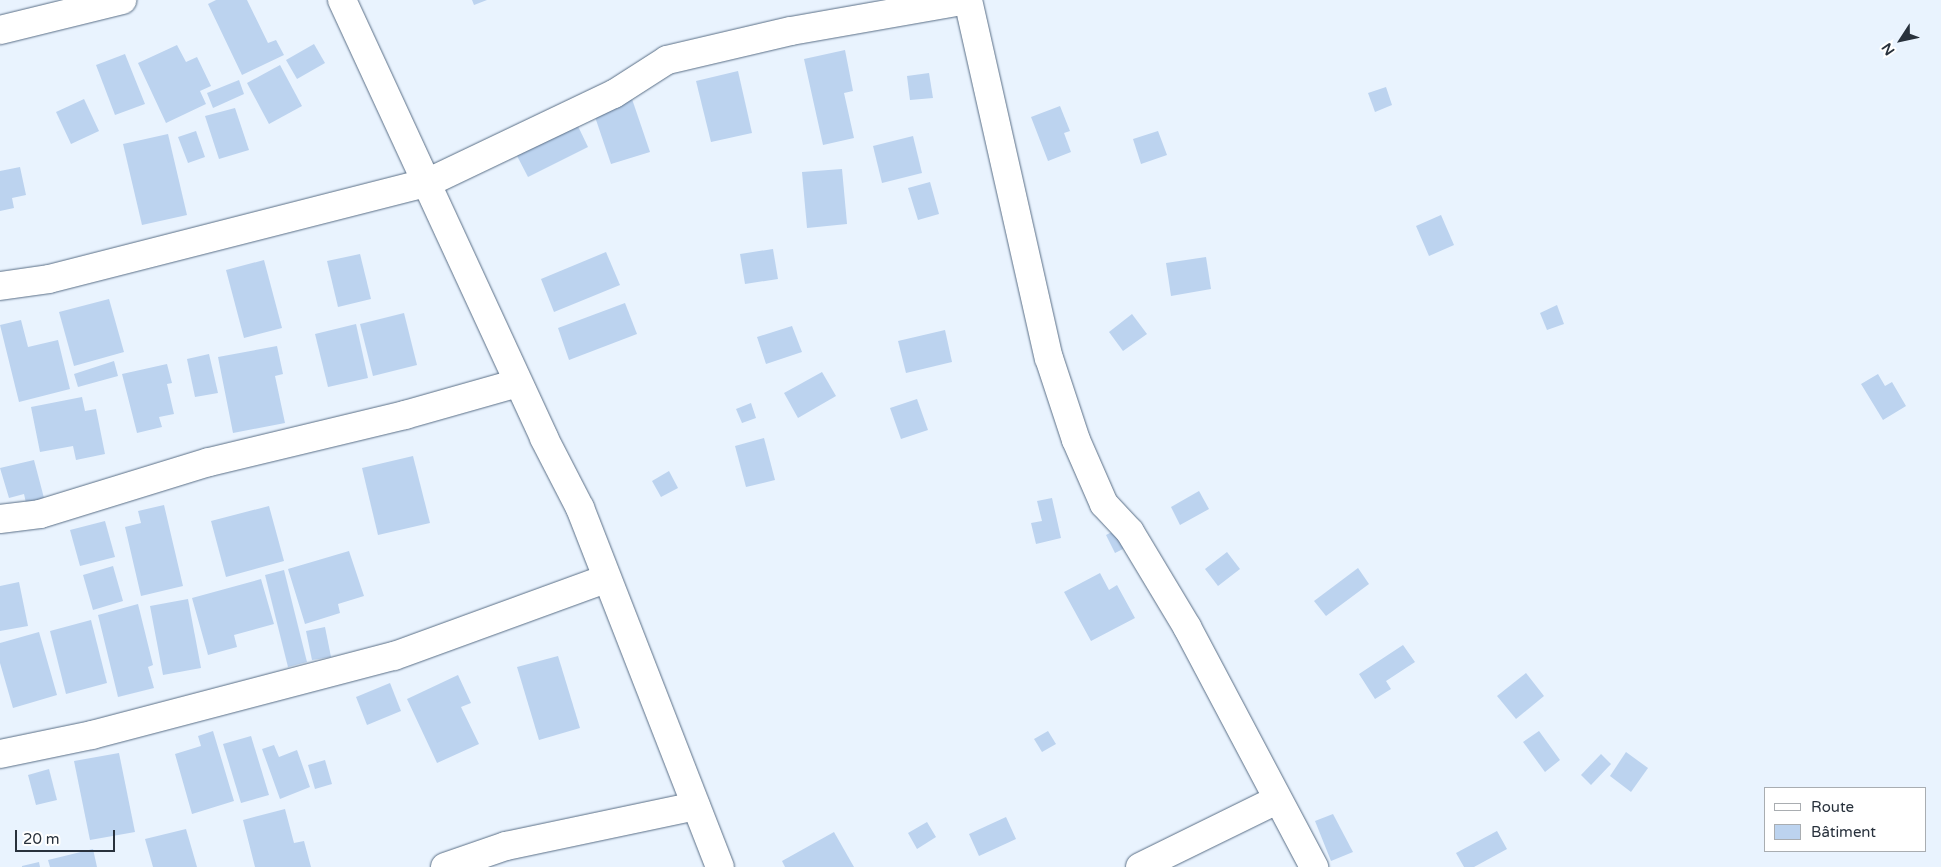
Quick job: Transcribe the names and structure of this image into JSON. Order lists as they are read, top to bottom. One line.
{"legend":["Route","Bâtiment"],"scale_bar":"20 m","north":"bottom left"}
